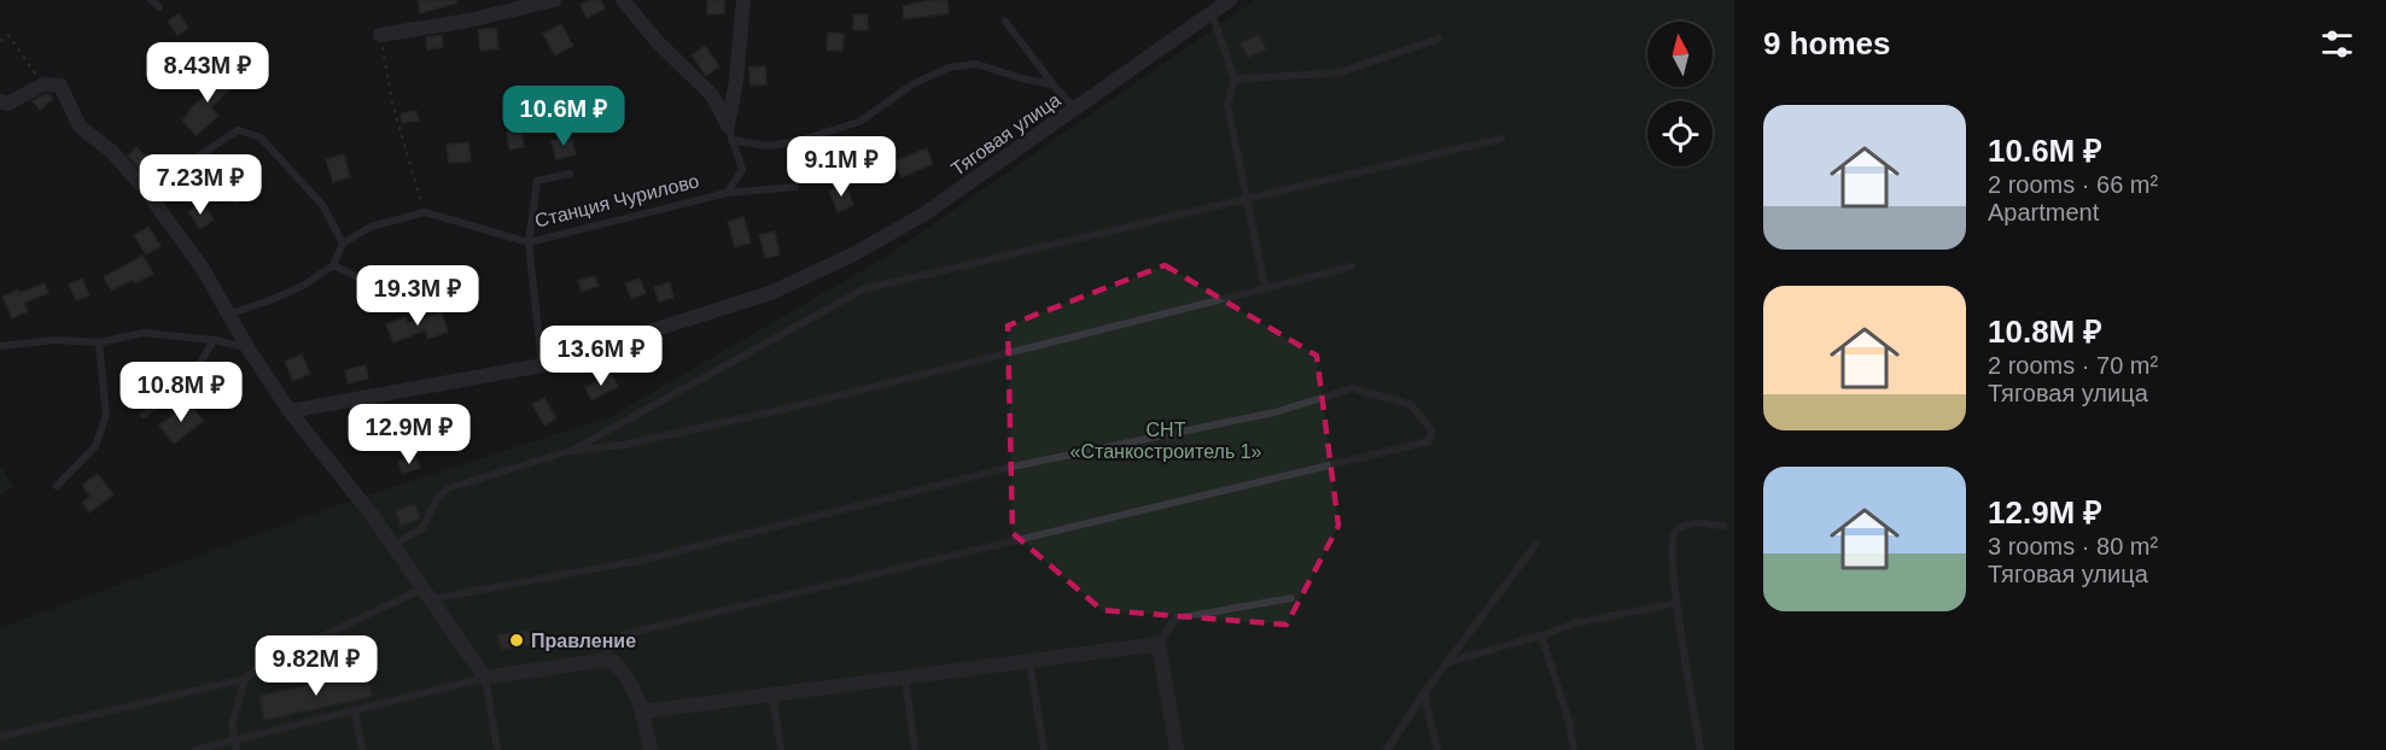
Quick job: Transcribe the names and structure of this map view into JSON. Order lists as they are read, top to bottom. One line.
{"streets":{"street":["Тяговая улица","Станция Чурилово"]},"crossings":[["Тяговая улица","Станция Чурилово"]],"parks":["СНТ «Станкостроитель 1»"],"places":["Правление"],"north":"top","page":{"heading":"9 homes","price":["8.43M ₽","10.6M ₽","9.1M ₽","7.23M ₽","19.3M ₽","13.6M ₽","10.8M ₽","12.9M ₽","9.82M ₽"],"list":[{"name":"10.6M ₽","note":"2 rooms · 66 m² · Apartment"},{"name":"10.8M ₽","note":"2 rooms · 70 m² · Тяговая улица"},{"name":"12.9M ₽","note":"3 rooms · 80 m² · Тяговая улица"}]}}
